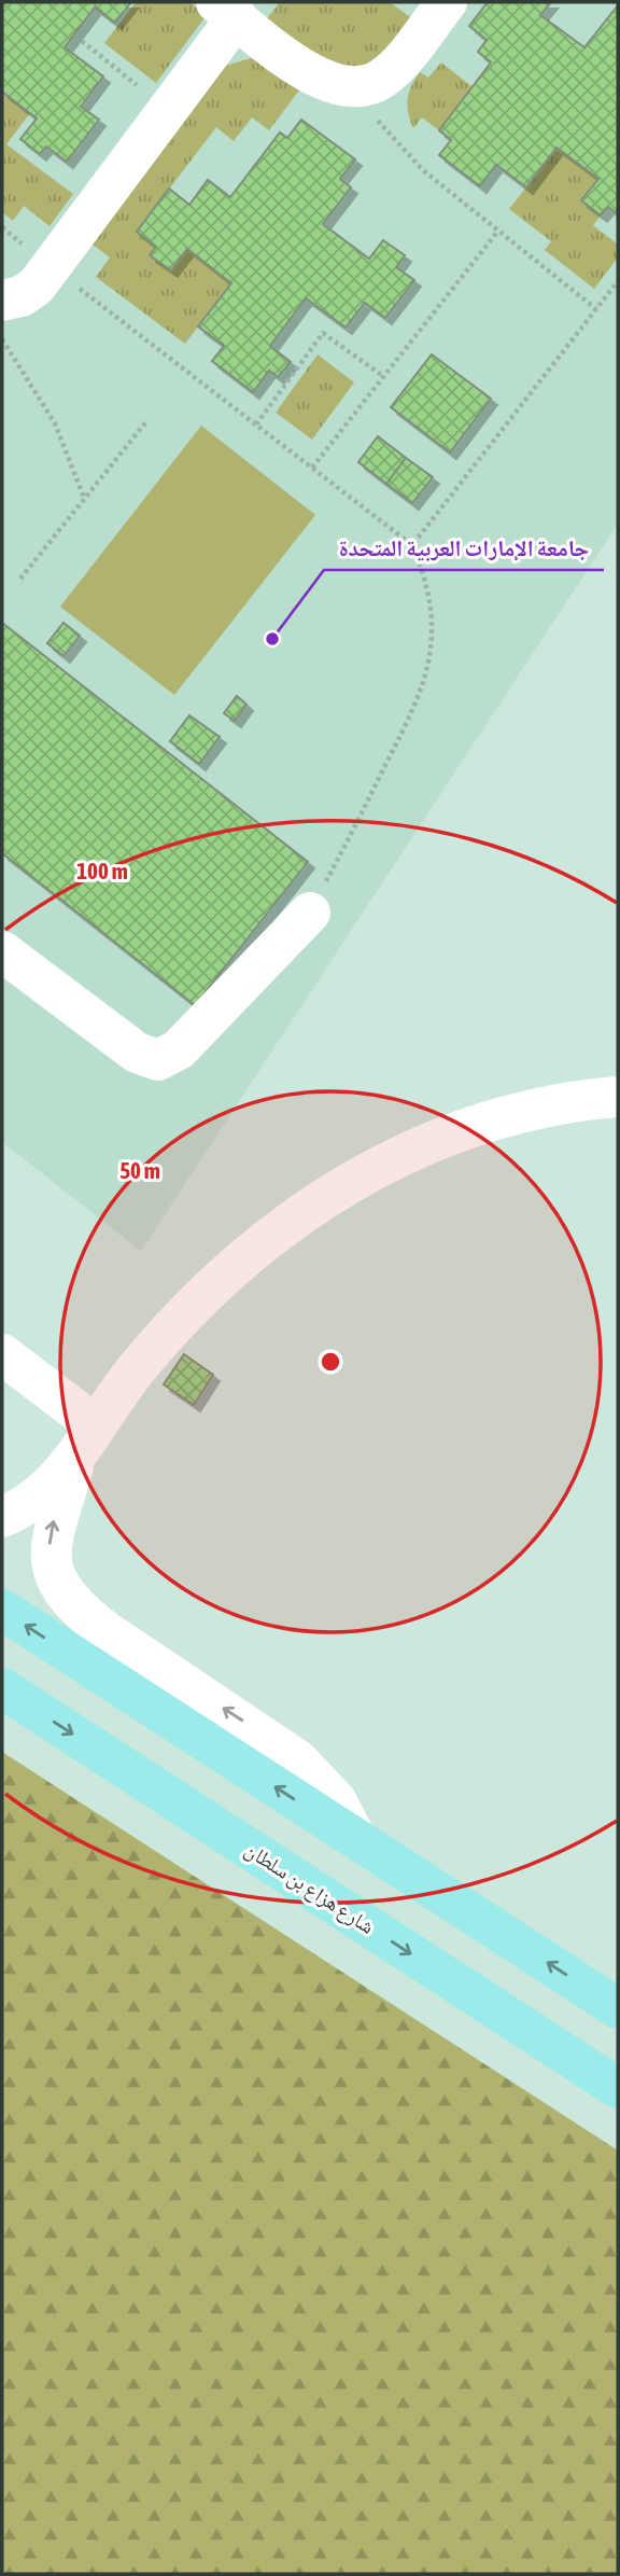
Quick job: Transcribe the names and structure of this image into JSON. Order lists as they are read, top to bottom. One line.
{"streets":{"main road":["شارع هزاع بن سلطان"]},"places":["جامعة الإمارات العربية المتحدة"],"rings":["100 m","50 m"]}
